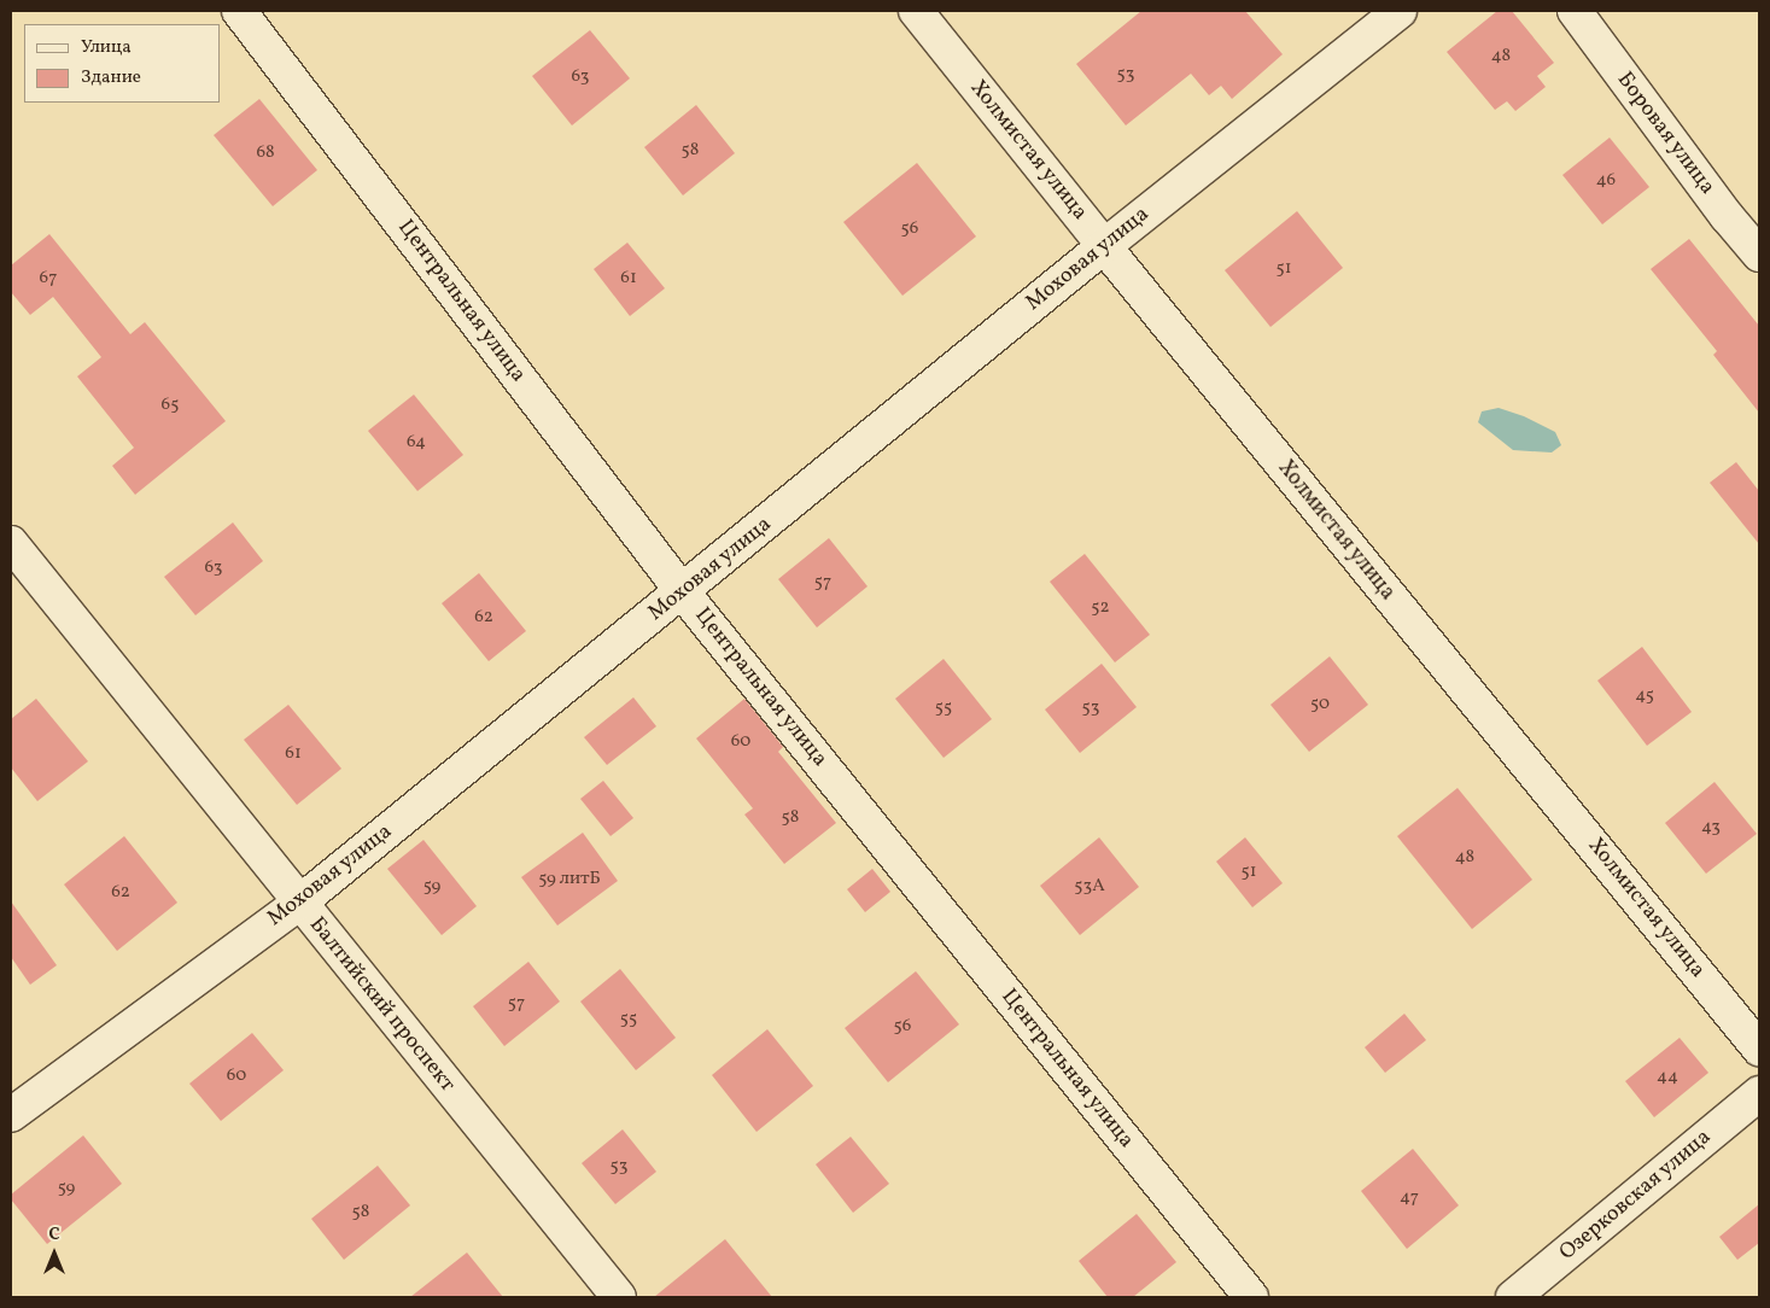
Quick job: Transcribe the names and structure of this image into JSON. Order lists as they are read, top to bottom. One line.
{"streets":{"street":["Боровая улица","Холмистая улица","Моховая улица","Центральная улица","Балтийский проспект","Озерковская улица"]},"crossings":[["Холмистая улица","Моховая улица"],["Моховая улица","Центральная улица"],["Моховая улица","Балтийский проспект"]],"house_numbers":["48","53","63","58","68","46","56","51","67","61","65","64","63","57","52","62","45","50","55","53","60","61","58","43","48","51","59 литБ","59","53А","62","57","55","56","60","44","53","59","47","58"],"legend":["Улица","Здание"],"north":"top"}
